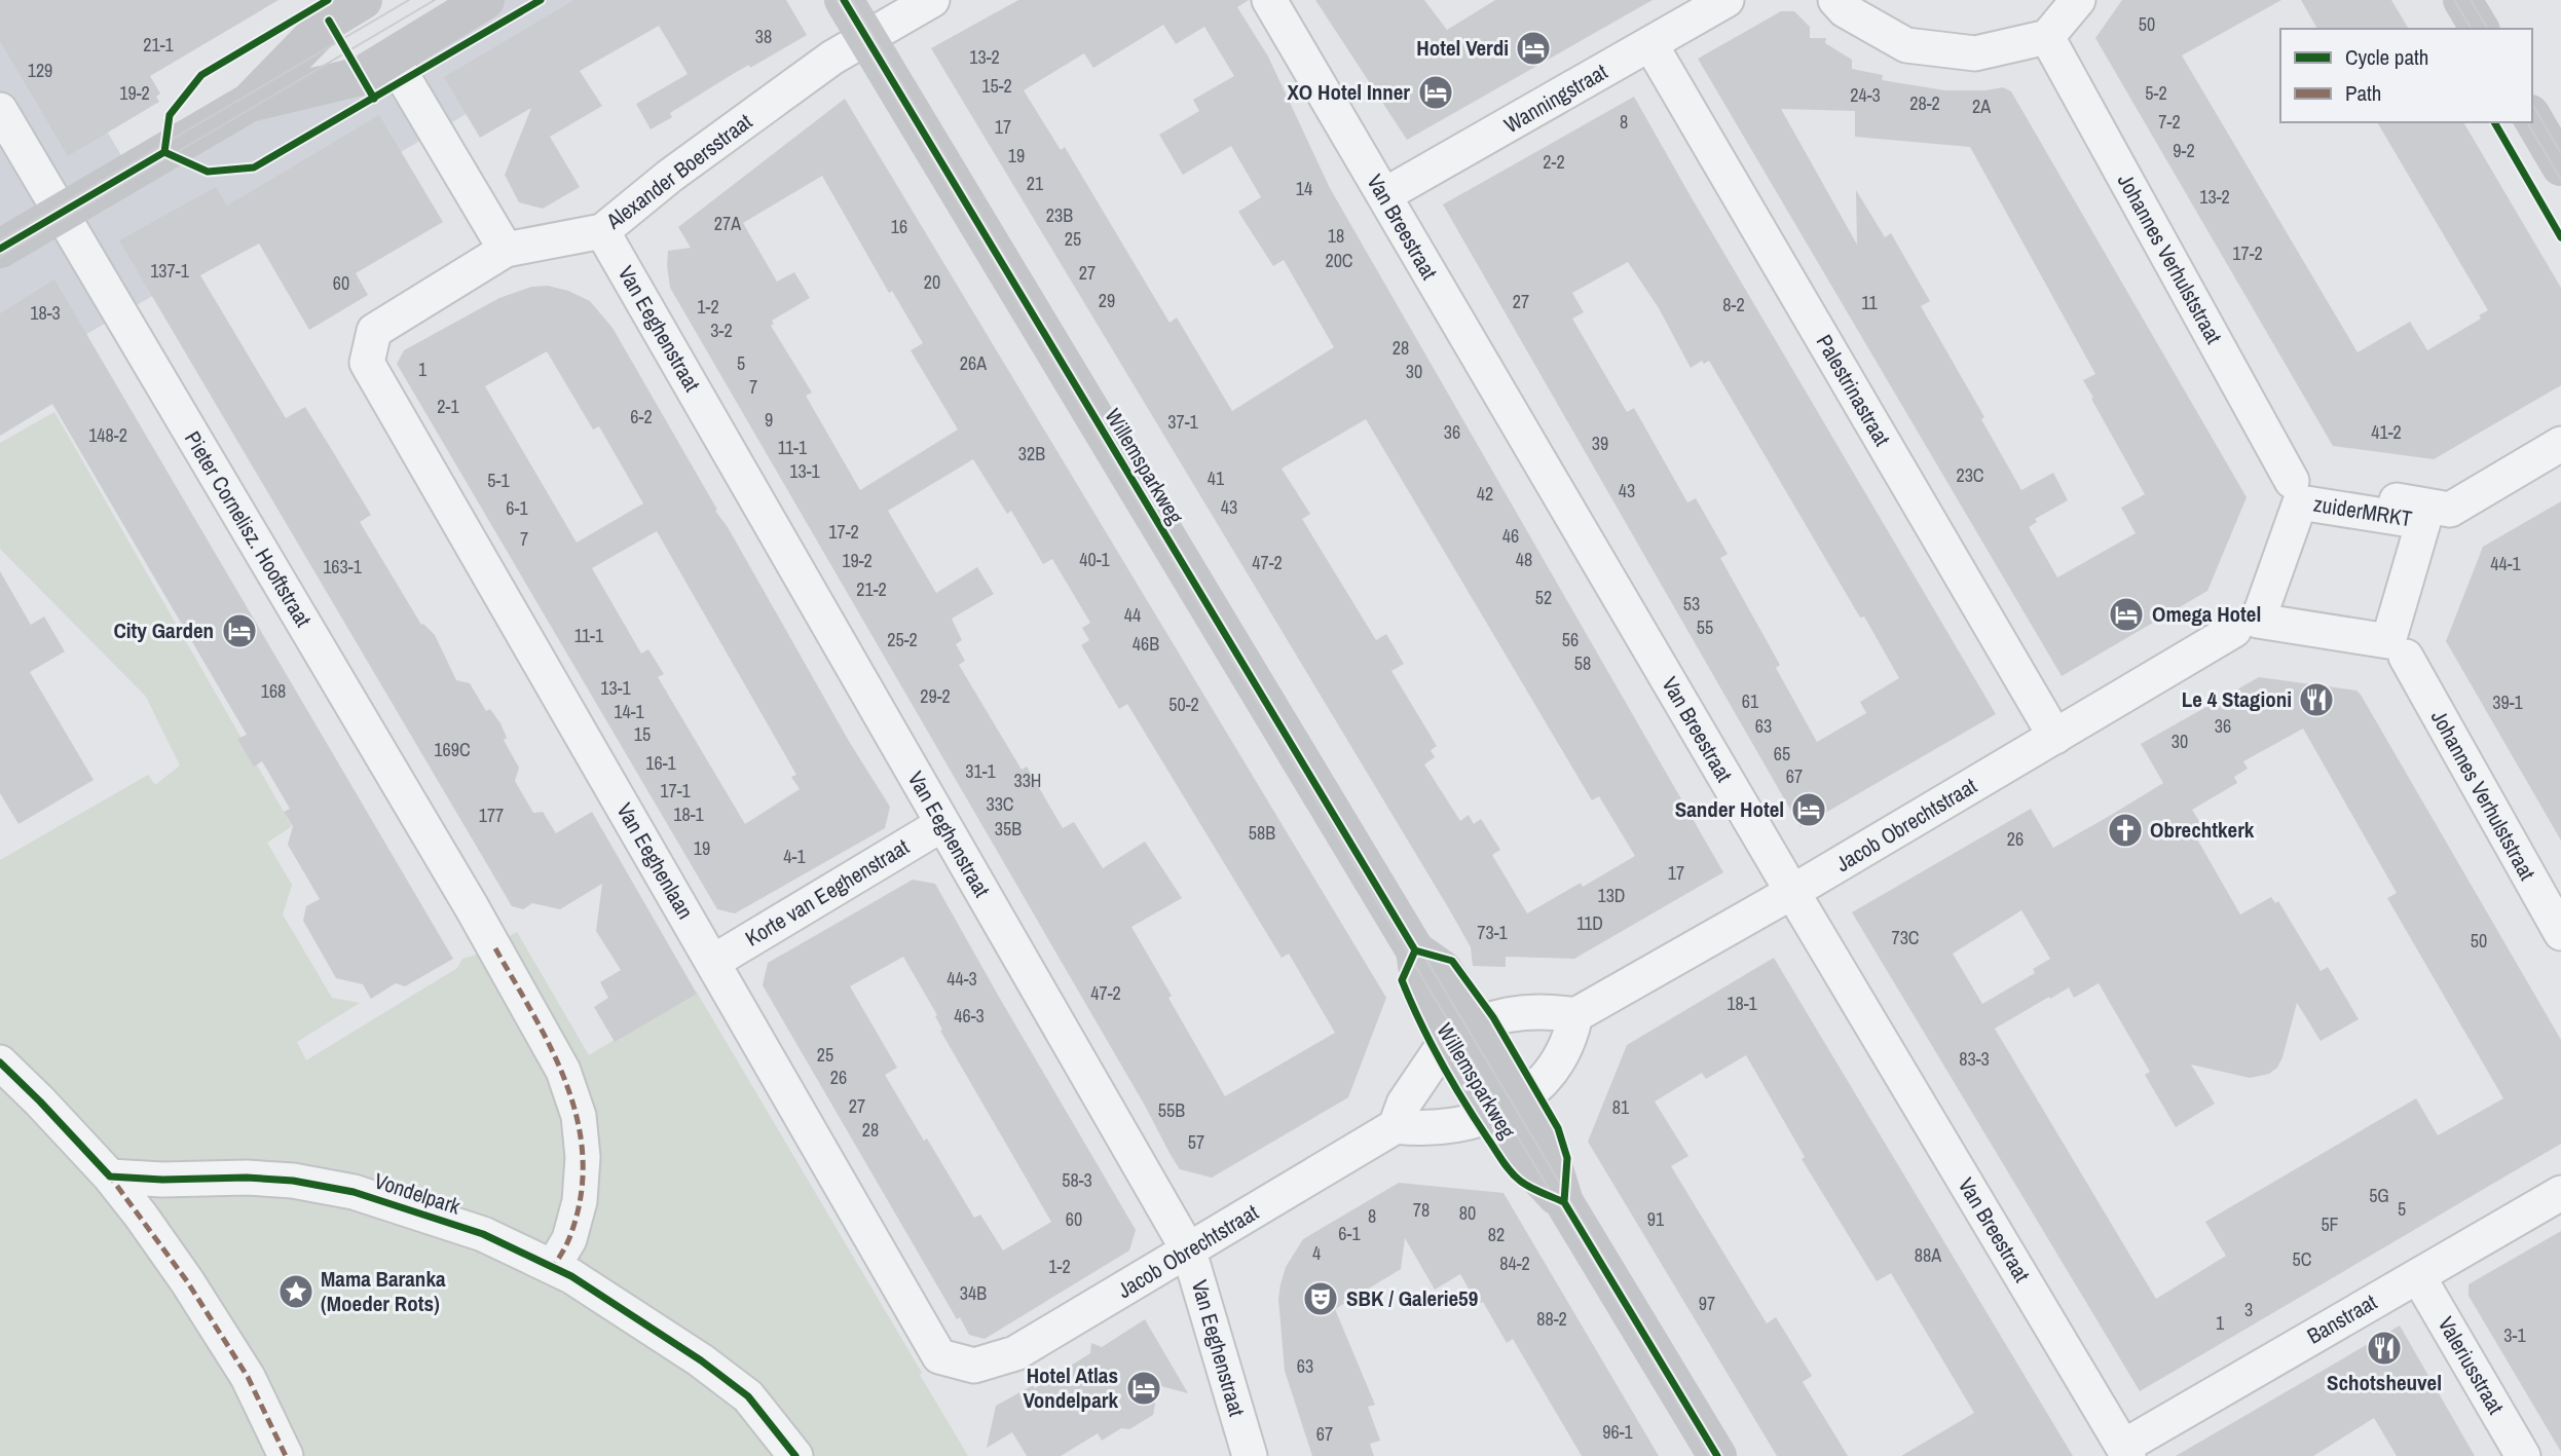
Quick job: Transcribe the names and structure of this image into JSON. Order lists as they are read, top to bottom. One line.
{"streets":{"street":["Wanningstraat","Alexander Boersstraat","Van Breestraat","Johannes Verhulststraat","Van Eeghenstraat","Palestrinastraat","Willemsparkweg","zuiderMRKT","Pieter Cornelisz. Hooftstraat","Jacob Obrechtstraat","Van Eeghenlaan","Korte van Eeghenstraat","Vondelpark","Banstraat","Valeriusstraat"]},"crossings":[["Wanningstraat","Van Breestraat"],["Wanningstraat","Palestrinastraat"],["Alexander Boersstraat","Van Eeghenstraat"],["Alexander Boersstraat","Willemsparkweg"],["Alexander Boersstraat","Van Eeghenlaan"],["Van Breestraat","Jacob Obrechtstraat"],["Van Breestraat","Banstraat"],["Van Eeghenstraat","Jacob Obrechtstraat"],["Van Eeghenstraat","Korte van Eeghenstraat"],["Palestrinastraat","Jacob Obrechtstraat"],["zuiderMRKT","Jacob Obrechtstraat"],["Pieter Cornelisz. Hooftstraat","Vondelpark"],["Jacob Obrechtstraat","Van Eeghenlaan"],["Van Eeghenlaan","Korte van Eeghenstraat"],["Banstraat","Valeriusstraat"]],"places":{"hotel":["Hotel Verdi","XO Hotel Inner","Omega Hotel","City Garden","Sander Hotel","Hotel Atlas Vondelpark"],"restaurant":["Le 4 Stagioni","Schotsheuvel"],"church":["Obrechtkerk"],"place":["Mama Baranka (Moeder Rots)"],"theatre":["SBK / Galerie59"]},"house_numbers":["50","38","21-1","13-2","129","15-2","19-2","5-2","24-3","28-2","2A","8","7-2","17","9-2","19","2-2","21","14","13-2","23B","27A","16","18","25","17-2","20C","137-1","27","20","60","29","27","11","8-2","1-2","18-3","3-2","28","5","26A","1","30","7","2-1","6-2","9","37-1","36","41-2","148-2","39","11-1","32B","13-1","23C","41","5-1","43","42","43","6-1","17-2","46","7","40-1","48","19-2","47-2","44-1","163-1","21-2","52","53","44","55","11-1","25-2","56","46B","58","13-1","168","29-2","61","39-1","50-2","14-1","63","36","15","30","169C","65","16-1","31-1","67","33H","17-1","33C","18-1","177","35B","58B","26","19","4-1","17","13D","11D","73-1","73C","50","44-3","47-2","18-1","46-3","25","83-3","26","27","81","55B","28","57","58-3","5G","5","78","80","8","60","91","5F","6-1","82","4","88A","5C","84-2","1-2","34B","97","3","88-2","1","3-1","63","96-1","67"],"legend":["Cycle path","Path"]}
